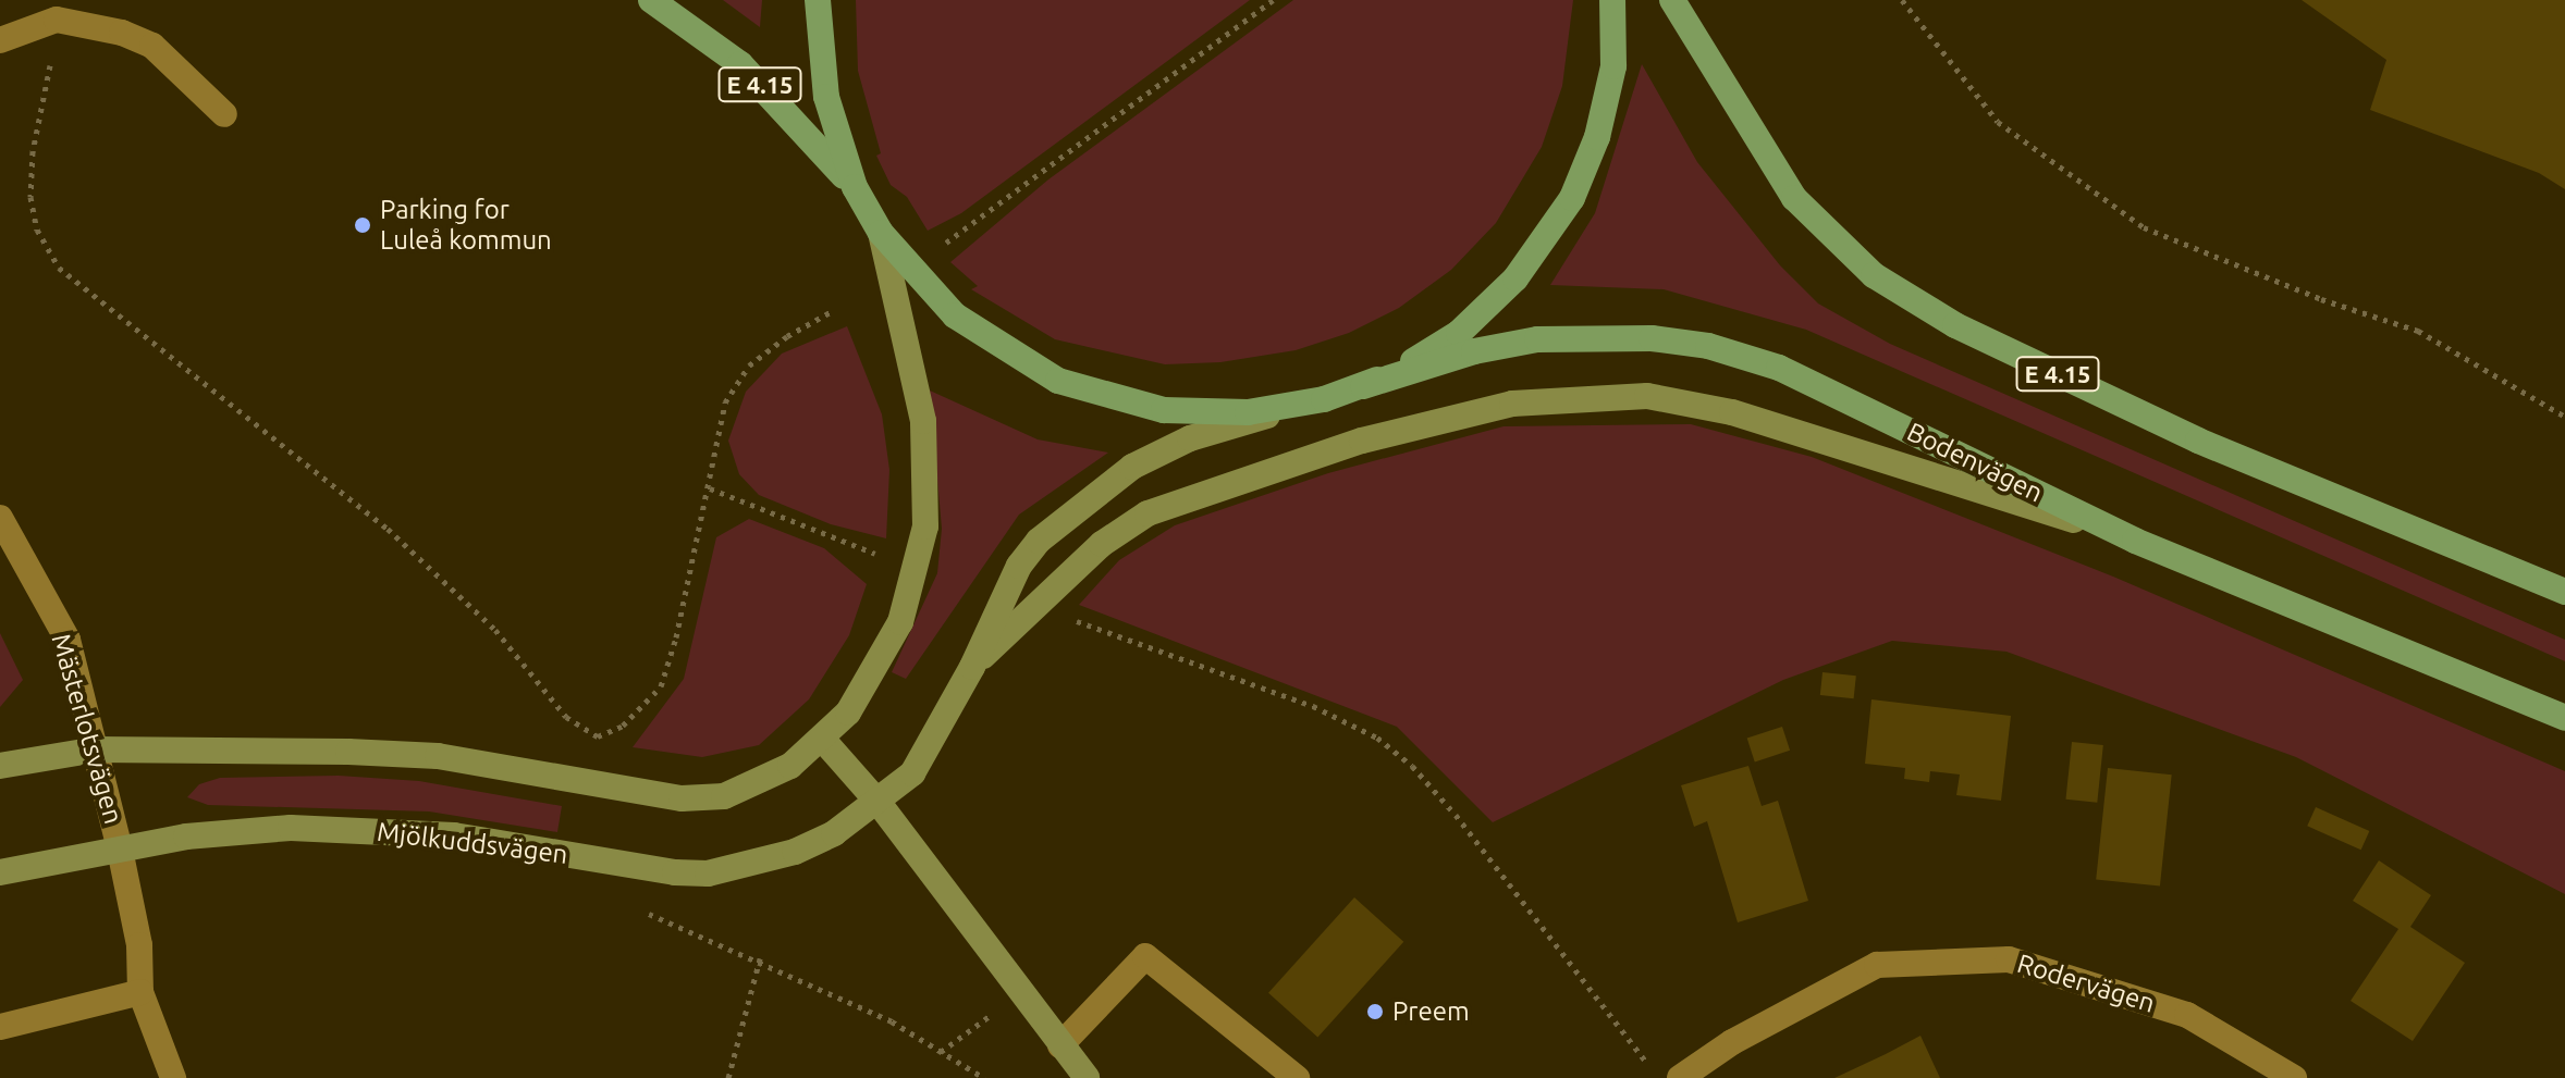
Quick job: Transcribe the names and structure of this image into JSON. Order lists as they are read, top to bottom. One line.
{"streets":{"main road":["E 4.15","Bodenvägen"],"street":["Mästerlotsvägen","Mjölkuddsvägen","Rodervägen"]},"crossings":[["Mästerlotsvägen","Mjölkuddsvägen"]],"places":["Parking for Luleå kommun","Preem"]}
